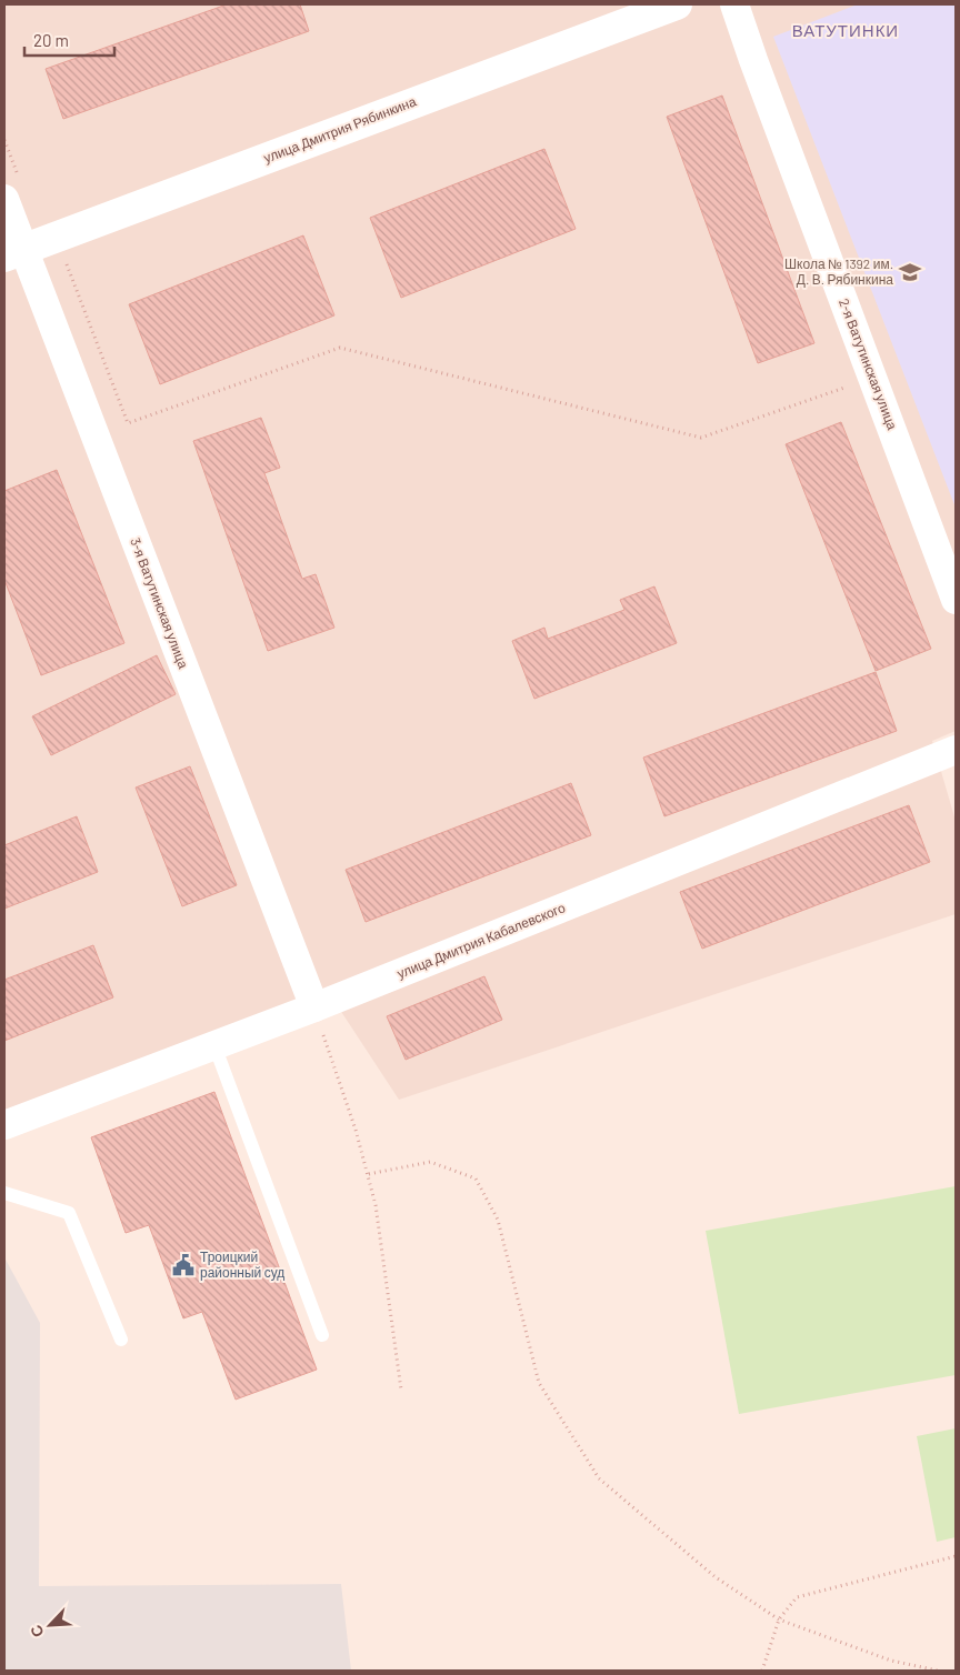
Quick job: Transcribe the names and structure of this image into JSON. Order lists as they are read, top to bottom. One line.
{"streets":{"street":["улица Дмитрия Рябинкина","2-я Ватутинская улица","3-я Ватутинская улица","улица Дмитрия Кабалевского"]},"crossings":[["улица Дмитрия Рябинкина","3-я Ватутинская улица"],["3-я Ватутинская улица","улица Дмитрия Кабалевского"]],"districts":["ВАТУТИНКИ"],"places":{"school or university":["Школа № 1392 им. Д. В. Рябинкина"],"public building":["Троицкий районный суд"]},"scale_bar":"20 m","north":"bottom left"}
